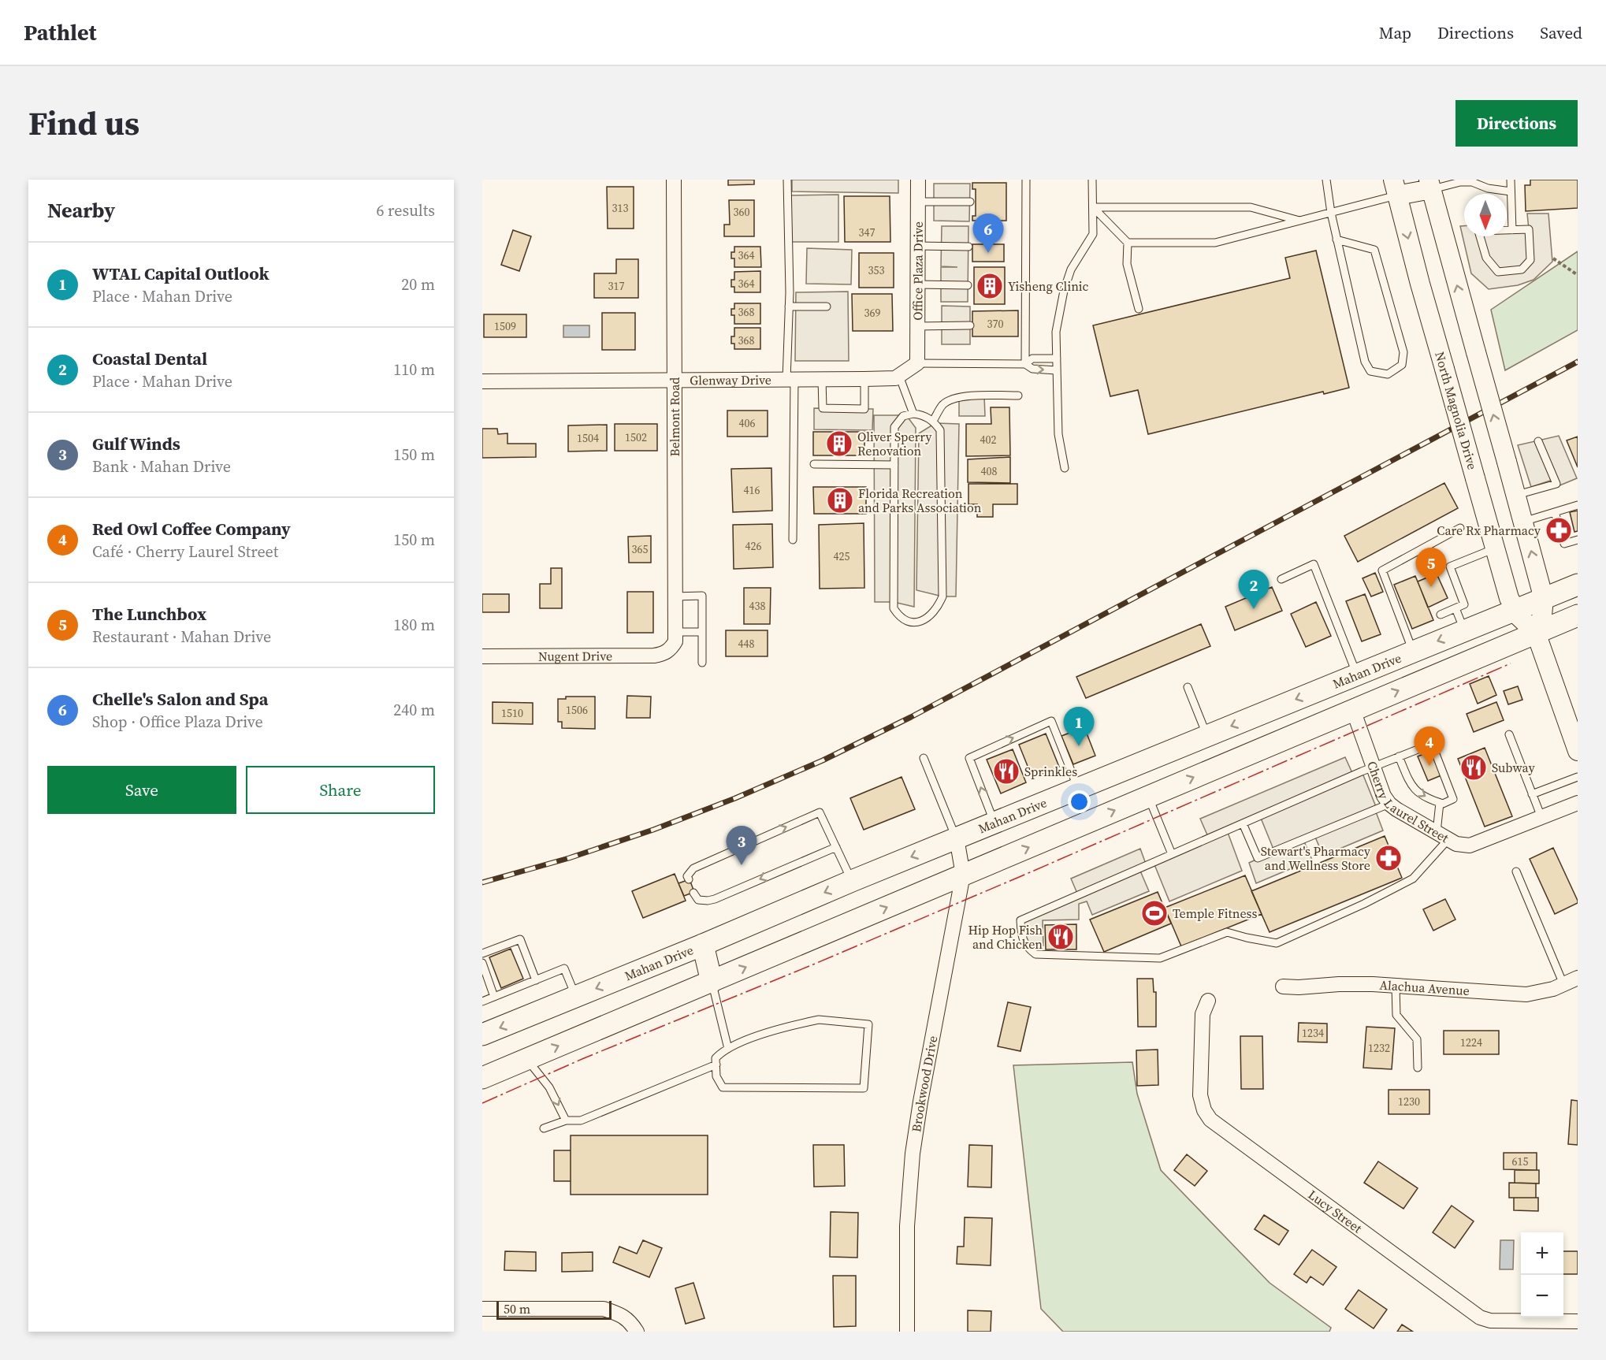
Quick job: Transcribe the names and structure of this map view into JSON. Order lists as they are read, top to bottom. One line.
{"streets":{"main road":["North Magnolia Drive","Mahan Drive"],"street":["Office Plaza Drive","Glenway Drive","Belmont Road","Nugent Drive","Cherry Laurel Street","Alachua Avenue","Brookwood Drive","Lucy Street"]},"crossings":[["Office Plaza Drive","Glenway Drive"],["Glenway Drive","Belmont Road"],["North Magnolia Drive","Mahan Drive"],["Belmont Road","Nugent Drive"],["Mahan Drive","Brookwood Drive"]],"places":{"building":["Yisheng Clinic","Oliver Sperry Renovation","Florida Recreation and Parks Association"],"pharmacy":["Care Rx Pharmacy","Stewart's Pharmacy and Wellness Store"],"restaurant":["Subway","Sprinkles","Hip Hop Fish and Chicken"],"sports":["Temple Fitness"]},"house_numbers":["313","360","347","364","353","364","317","368","369","370","1509","368","406","1502","1504","402","408","416","426","365","425","438","448","1506","1510","1234","1224","1232","1230","615"],"scale_bar":"50 m","north":"bottom","page":{"header":"Pathlet","nav":["Map","Directions","Saved"],"title":"Find us","buttons":["Directions",["Save","Share"]],"heading":["Nearby","6 results"],"pins":["6","5","2","1","4","3"],"list":[{"mark":"1","name":"WTAL Capital Outlook","note":"Place · Mahan Drive","value":"20 m"},{"mark":"2","name":"Coastal Dental","note":"Place · Mahan Drive","value":"110 m"},{"mark":"3","name":"Gulf Winds","note":"Bank · Mahan Drive","value":"150 m"},{"mark":"4","name":"Red Owl Coffee Company","note":"Café · Cherry Laurel Street","value":"150 m"},{"mark":"5","name":"The Lunchbox","note":"Restaurant · Mahan Drive","value":"180 m"},{"mark":"6","name":"Chelle's Salon and Spa","note":"Shop · Office Plaza Drive","value":"240 m"}],"map_buttons":["+","−"],"scale":"50 m"}}
